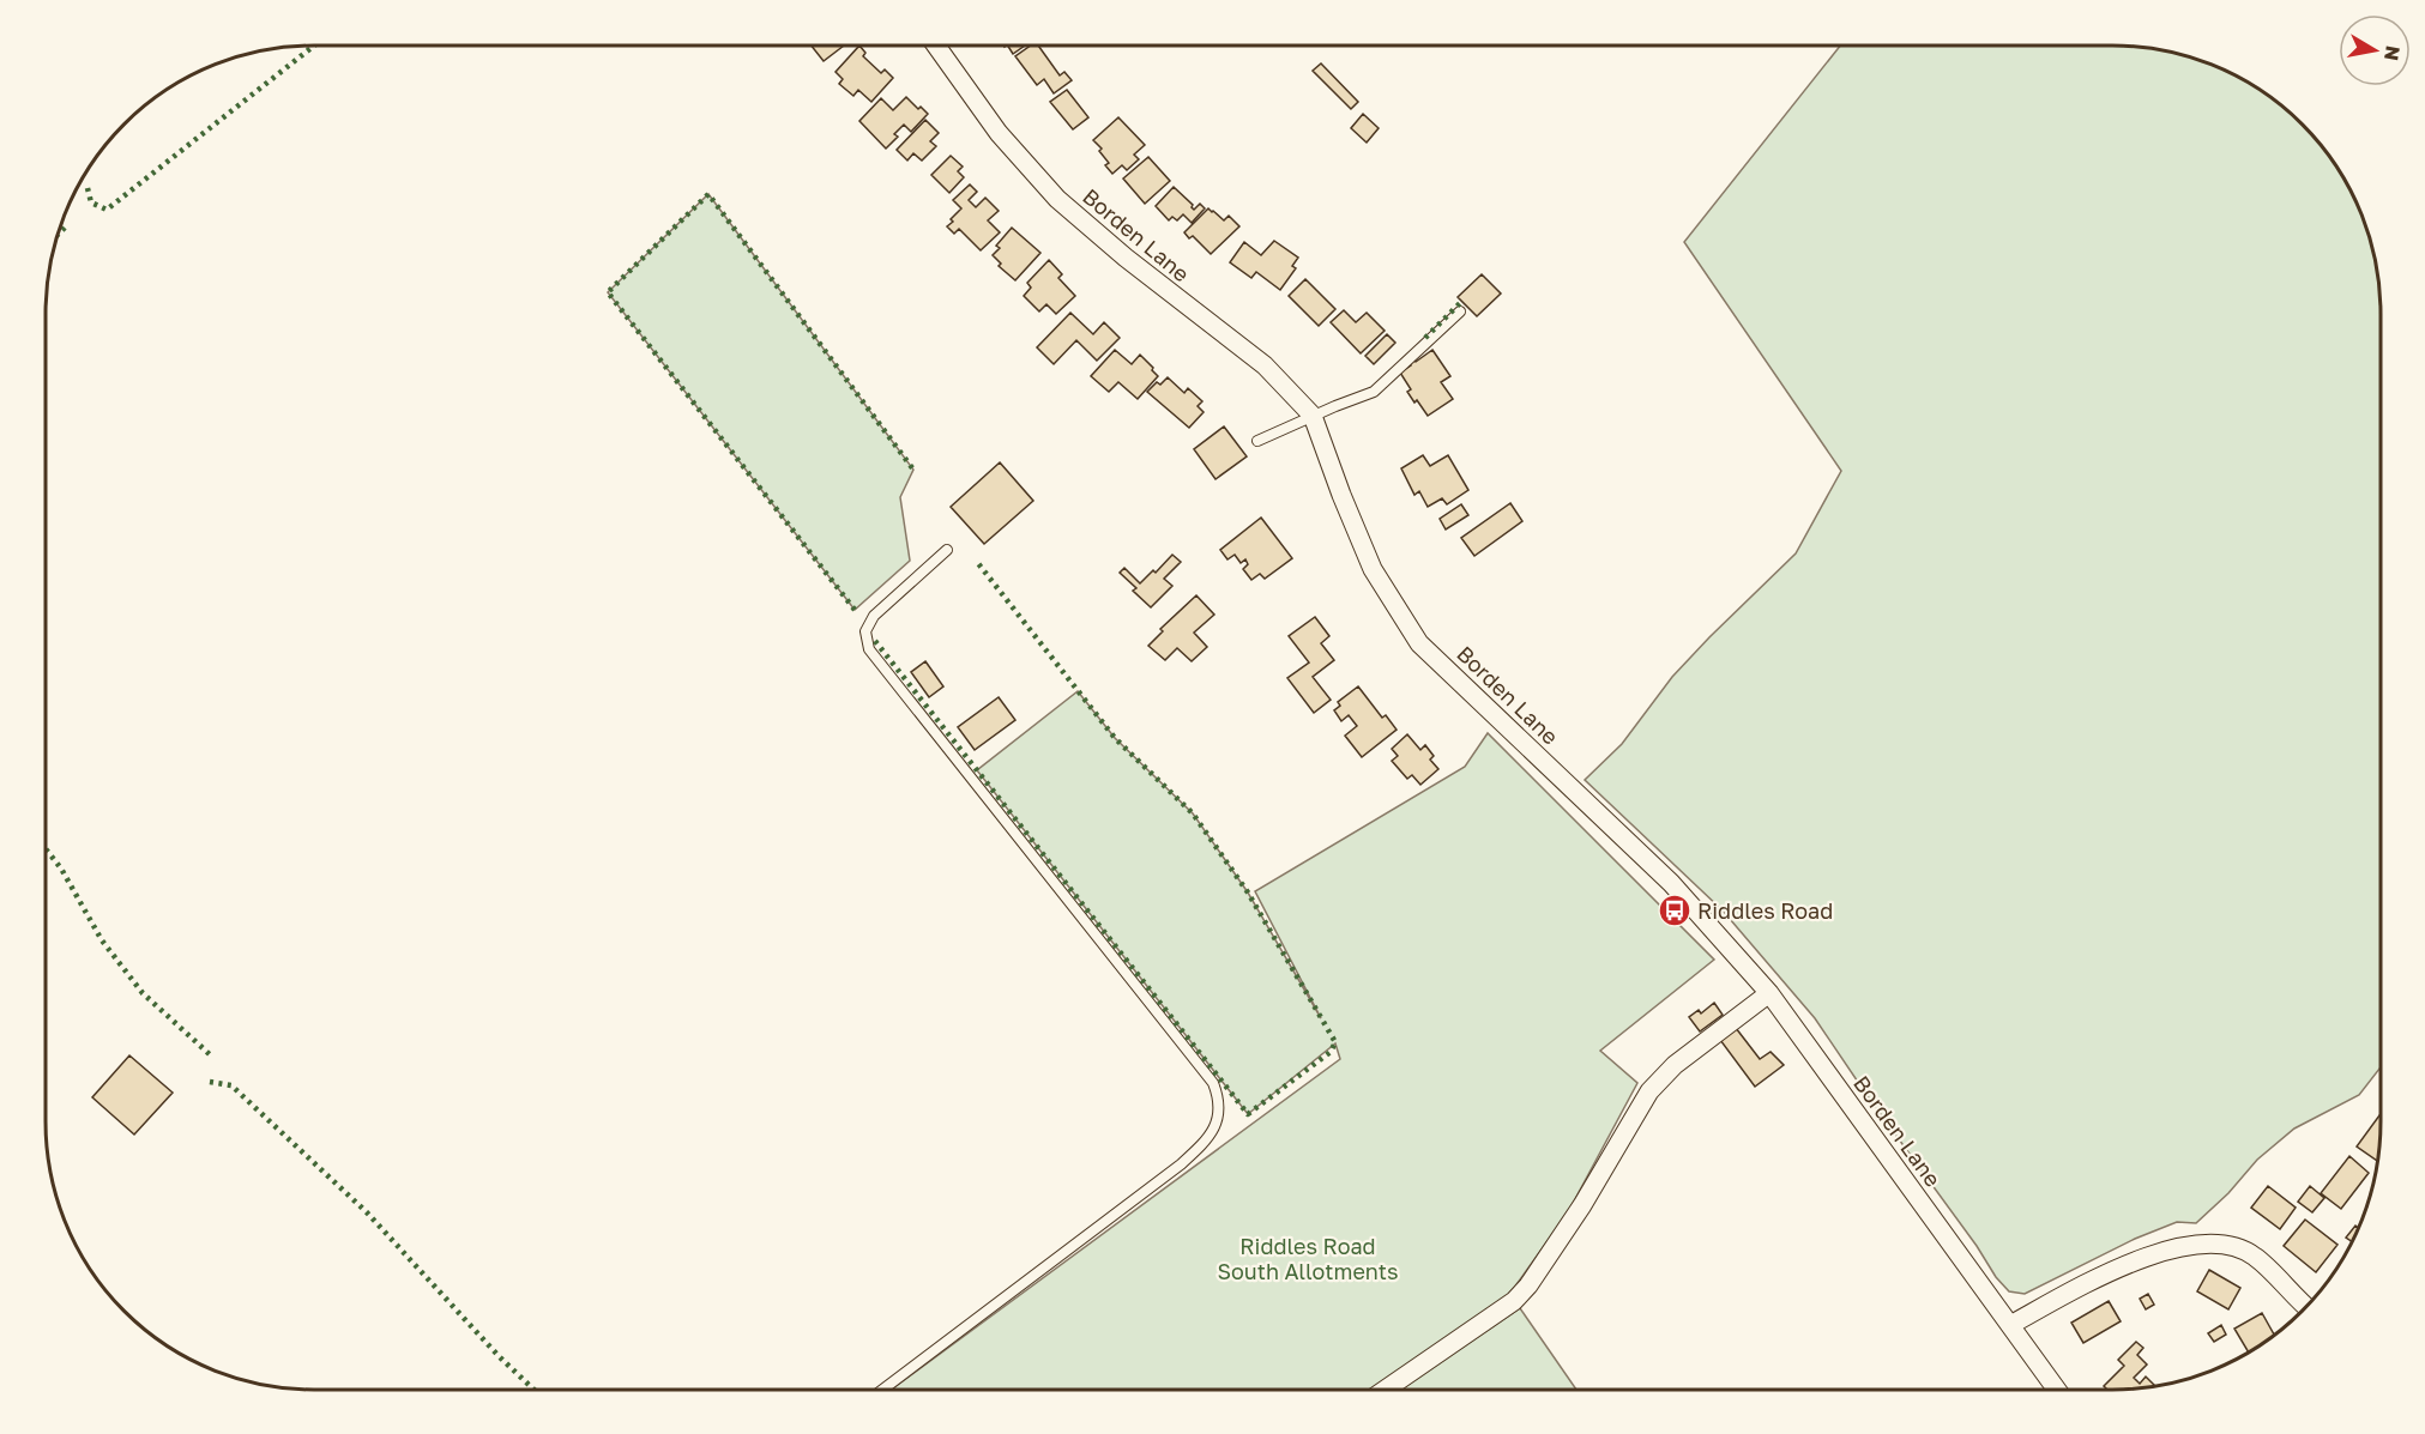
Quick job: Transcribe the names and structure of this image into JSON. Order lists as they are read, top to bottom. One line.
{"streets":{"street":["Borden Lane"]},"parks":["Riddles Road South Allotments"],"places":{"bus stop":["Riddles Road"]},"north":"right"}
